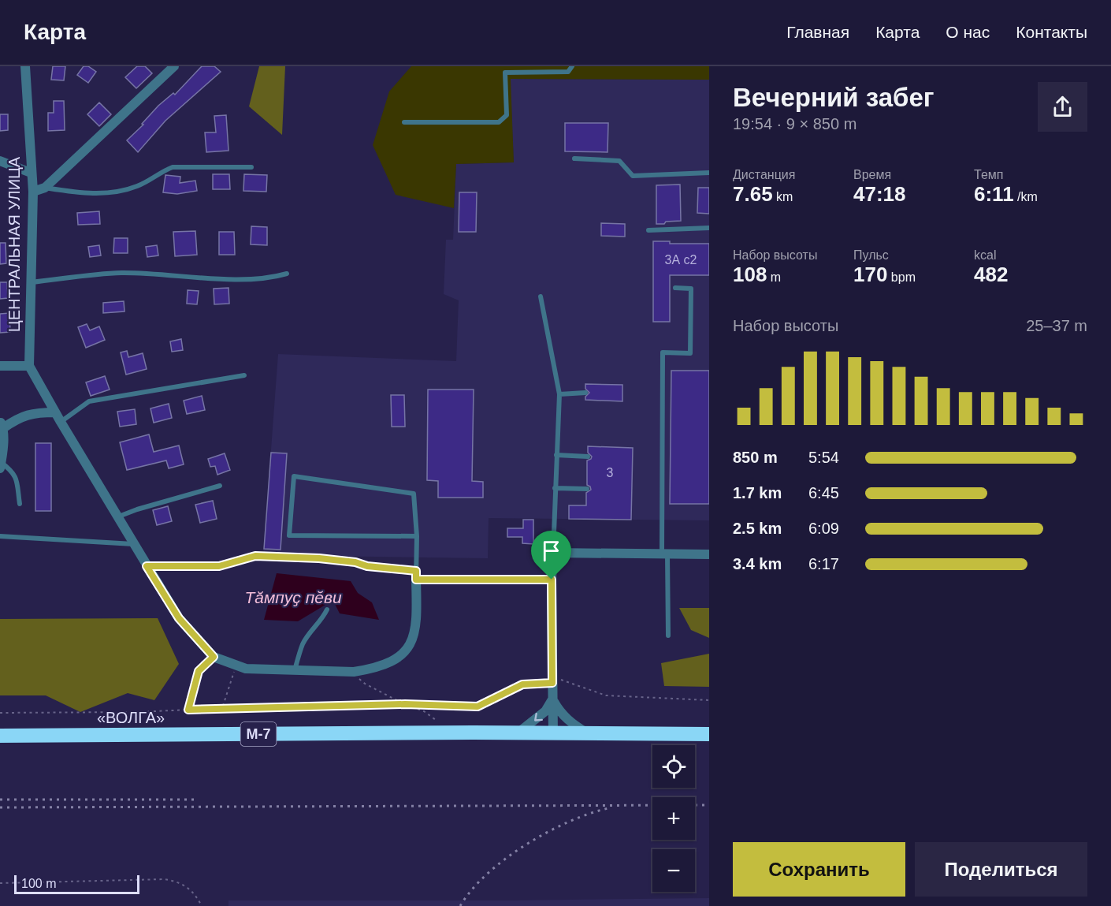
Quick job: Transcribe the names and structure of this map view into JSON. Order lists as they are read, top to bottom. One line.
{"streets":{"highway":["«ВОЛГА»","М-7"],"street":["ЦЕНТРАЛЬНАЯ УЛИЦА"]},"water":["Тӑмпуҫ пӗви"],"house_numbers":["3А с2","3"],"scale_bar":"100 m","page":{"header":"Карта","nav":["Главная","Карта","О нас","Контакты"],"heading":["Вечерний забег","19:54 · 9 × 850 m"],"stats":[["Дистанция","7.65 km"],["Время","47:18"],["Темп","6:11 /km"],["Набор высоты","108 m"],["Пульс","170 bpm"],["kcal","482"]],"chart":["Набор высоты","25–37 m"],"list":[{"name":"850 m","note":"5:54"},{"name":"1.7 km","note":"6:45"},{"name":"2.5 km","note":"6:09"},{"name":"3.4 km","note":"6:17"}],"map_buttons":["+","−"],"buttons":["Сохранить","Поделиться"],"scale":"100 m"}}
